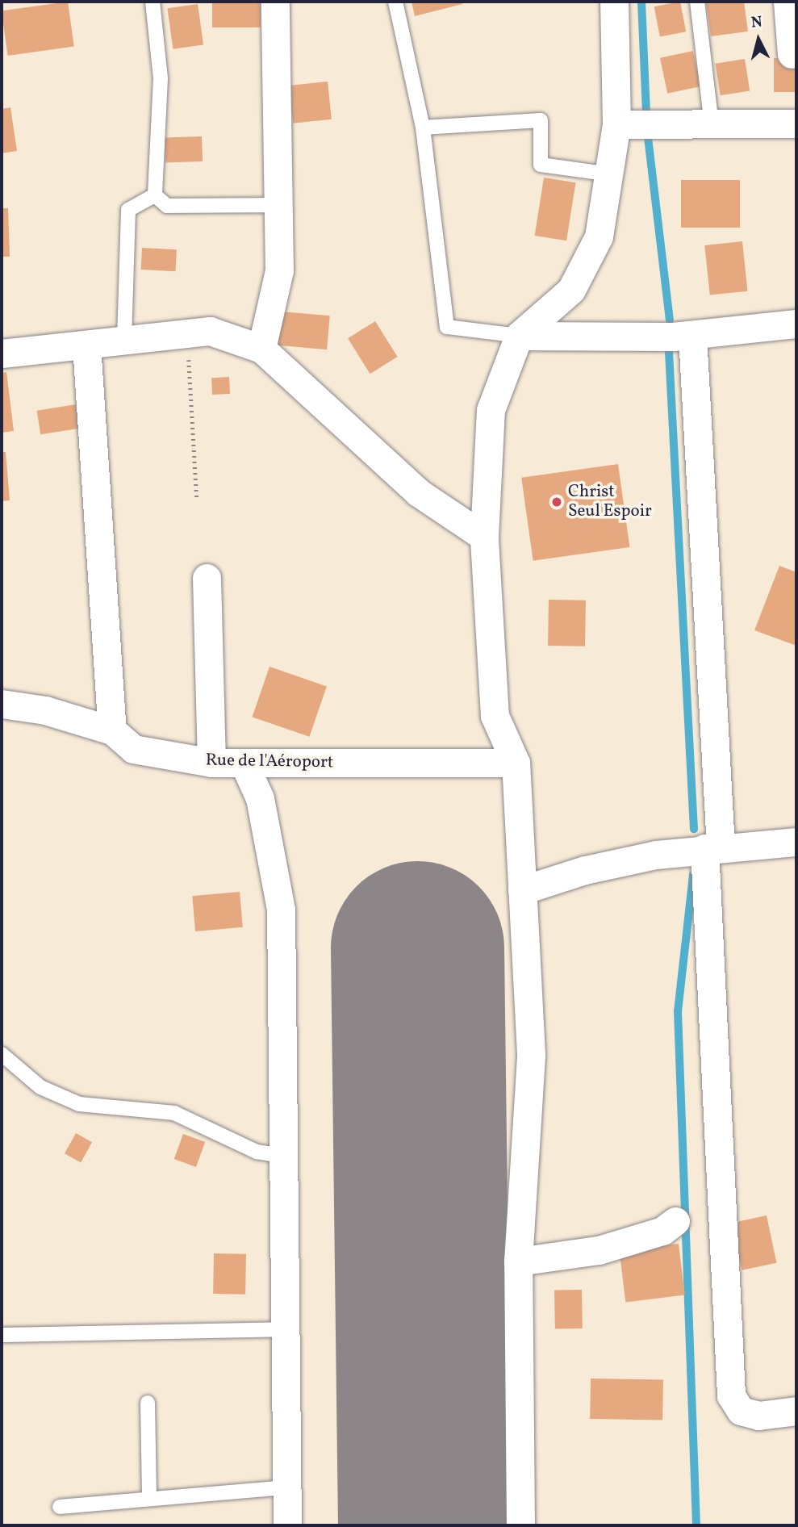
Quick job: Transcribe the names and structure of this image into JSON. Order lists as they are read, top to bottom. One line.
{"streets":{"street":["Rue de l'Aéroport"]},"places":["Christ Seul Espoir"],"north":"top"}
